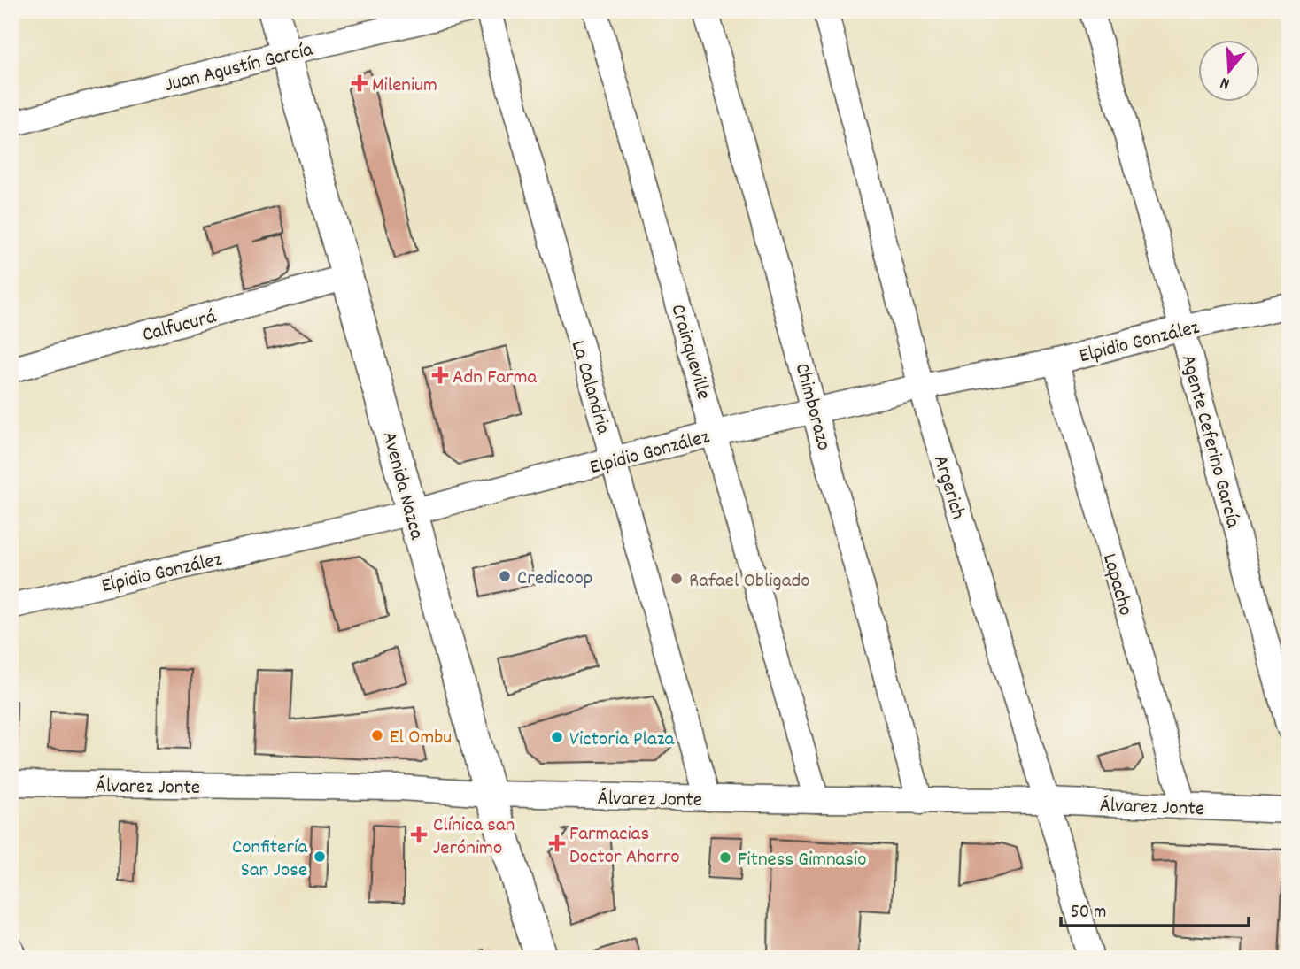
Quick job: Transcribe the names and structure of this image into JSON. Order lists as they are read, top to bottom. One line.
{"streets":{"main road":["Avenida Nazca"],"street":["Juan Agustín García","Calfucurá","Elpidio González","Crainqueville","La Calandria","Chimborazo","Agente Ceferino García","Argerich","Lapacho","Álvarez Jonte"]},"crossings":[["Juan Agustín García","Avenida Nazca"],["Calfucurá","Avenida Nazca"],["Elpidio González","Crainqueville"],["Elpidio González","La Calandria"],["Elpidio González","Chimborazo"],["Elpidio González","Agente Ceferino García"],["Elpidio González","Avenida Nazca"],["Elpidio González","Argerich"],["Elpidio González","Lapacho"],["Crainqueville","Álvarez Jonte"],["La Calandria","Álvarez Jonte"],["Chimborazo","Álvarez Jonte"],["Avenida Nazca","Álvarez Jonte"],["Argerich","Álvarez Jonte"],["Lapacho","Álvarez Jonte"]],"places":{"health":["Milenium","Adn Farma","Clínica san Jerónimo","Farmacias Doctor Ahorro"],"other":["Credicoop","Rafael Obligado","El Ombu","Victoria Plaza","Confitería San Jose","Fitness Gimnasio"]},"scale_bar":"50 m","north":"bottom"}
